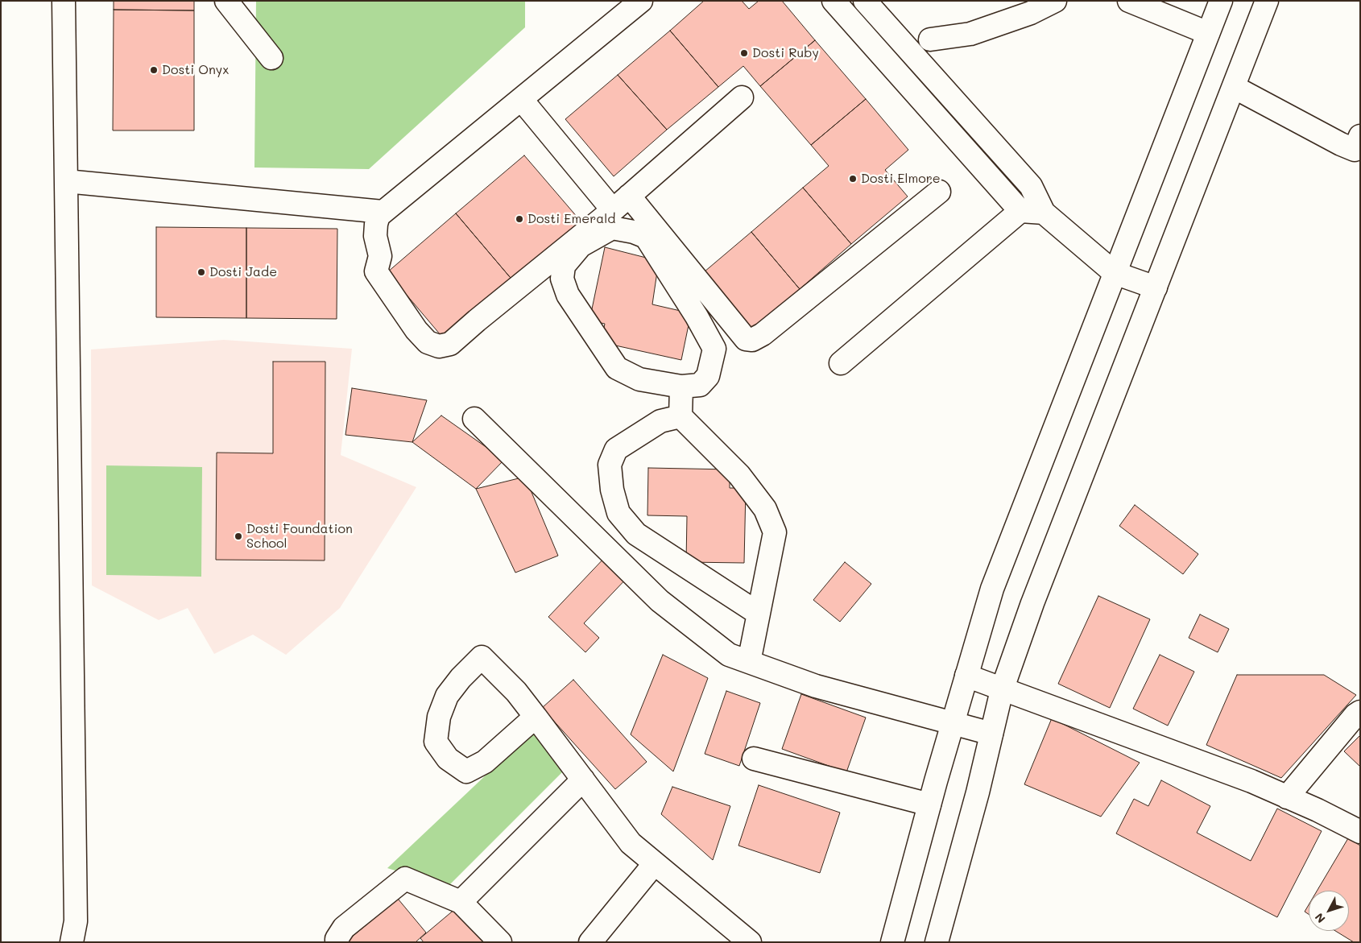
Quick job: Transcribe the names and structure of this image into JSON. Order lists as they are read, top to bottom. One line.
{"places":["Dosti Ruby","Dosti Onyx","Dosti Elmore","Dosti Emerald","Dosti Jade","Dosti Foundation School"],"north":"bottom left"}
